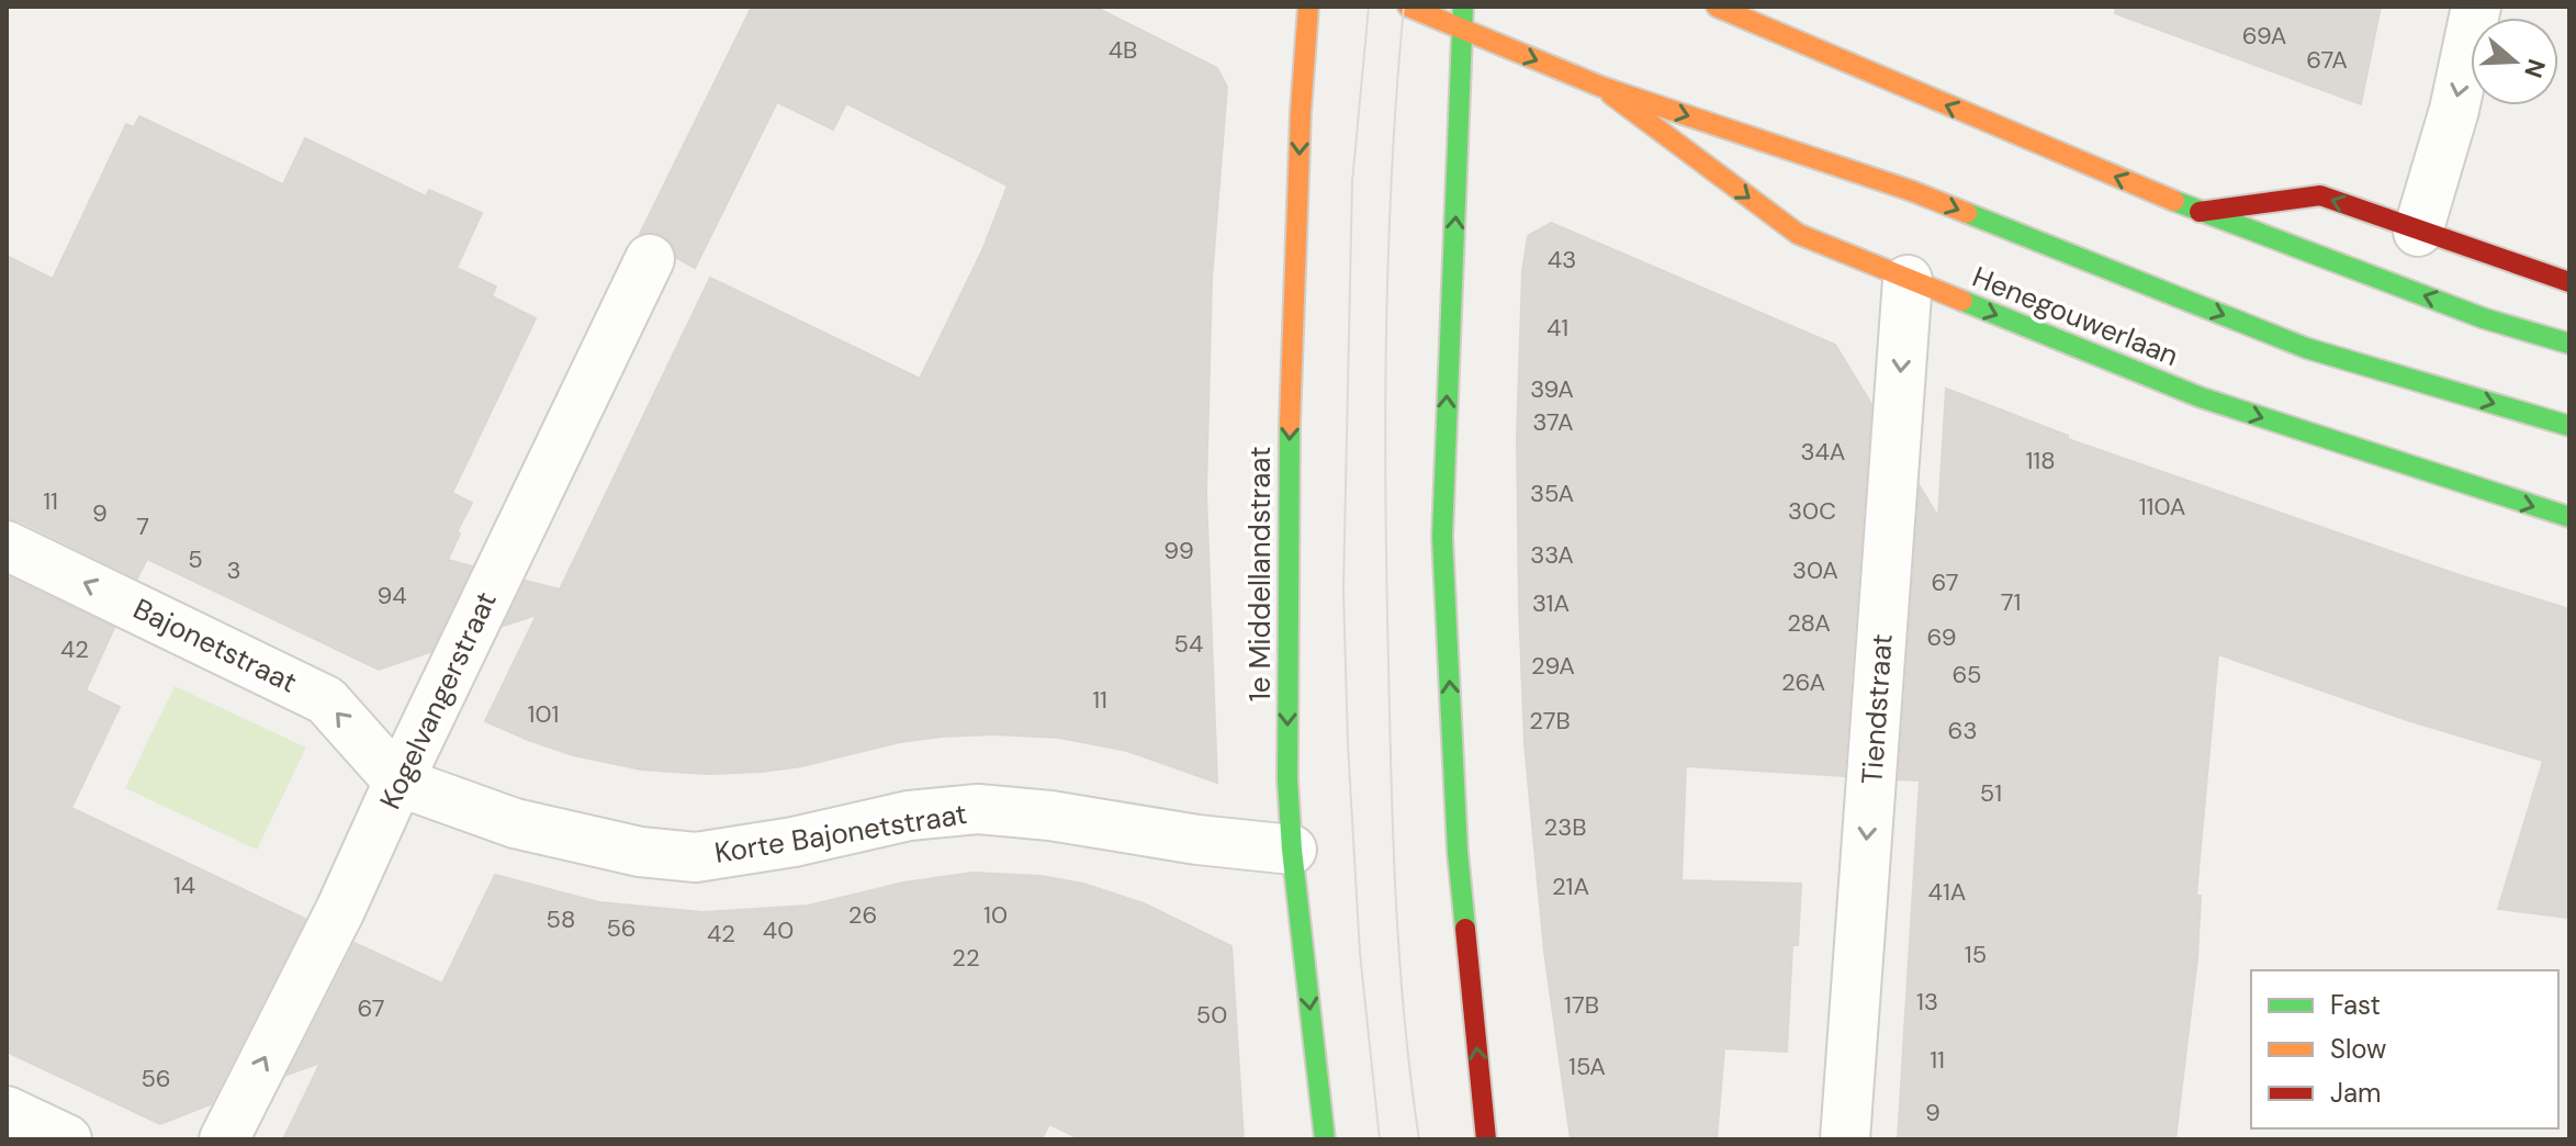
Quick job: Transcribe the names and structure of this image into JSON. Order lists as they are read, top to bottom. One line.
{"streets":{"main road":["Henegouwerlaan","1e Middellandstraat"],"street":["Bajonetstraat","Kogelvangerstraat","Tiendstraat","Korte Bajonetstraat"]},"crossings":[["Henegouwerlaan","Tiendstraat"],["1e Middellandstraat","Korte Bajonetstraat"],["Bajonetstraat","Kogelvangerstraat"],["Bajonetstraat","Korte Bajonetstraat"],["Kogelvangerstraat","Korte Bajonetstraat"]],"one_way":["Bajonetstraat","Kogelvangerstraat","Tiendstraat"],"house_numbers":["69A","4B","67A","43","41","39A","37A","34A","118","35A","11","110A","30C","9","7","99","33A","5","3","30A","67","94","71","31A","28A","69","54","42","29A","65","26A","11","101","27B","63","51","23B","14","21A","41A","26","10","58","56","40","42","15","22","13","17B","67","50","11","15A","56","9"],"legend":["Fast","Slow","Jam"],"north":"right"}
